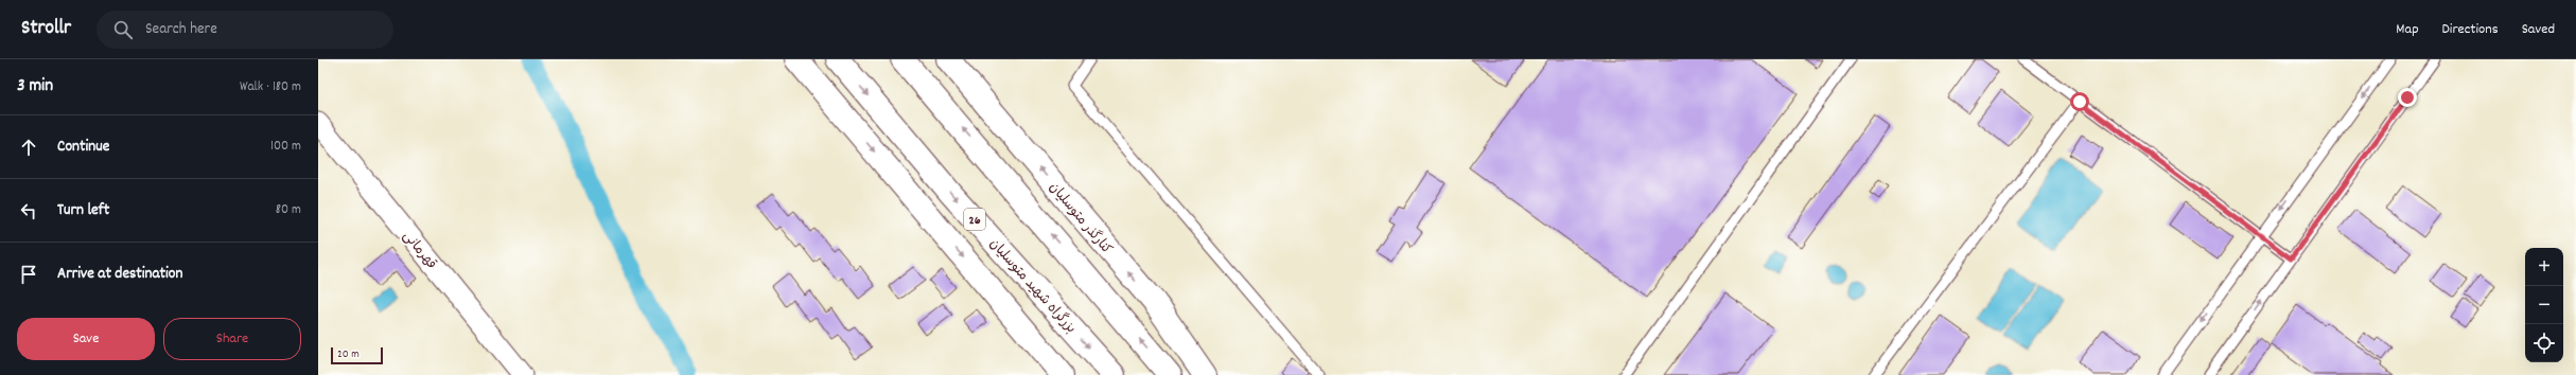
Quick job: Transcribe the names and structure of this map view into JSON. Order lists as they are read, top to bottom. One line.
{"streets":{"main road":["کنارگذر متوسلیان","26","بزرگراه شهید متوسلیان"],"street":["قهرمانی"]},"scale_bar":"20 m","page":{"header":"Strollr","search":"Search here","nav":["Map","Directions","Saved"],"heading":["3 min","Walk · 180 m"],"list":[["Continue","100 m"],["Turn left","80 m"],"Arrive at destination"],"map_buttons":["+","−"],"buttons":["Save","Share"],"scale":"20 m"}}
